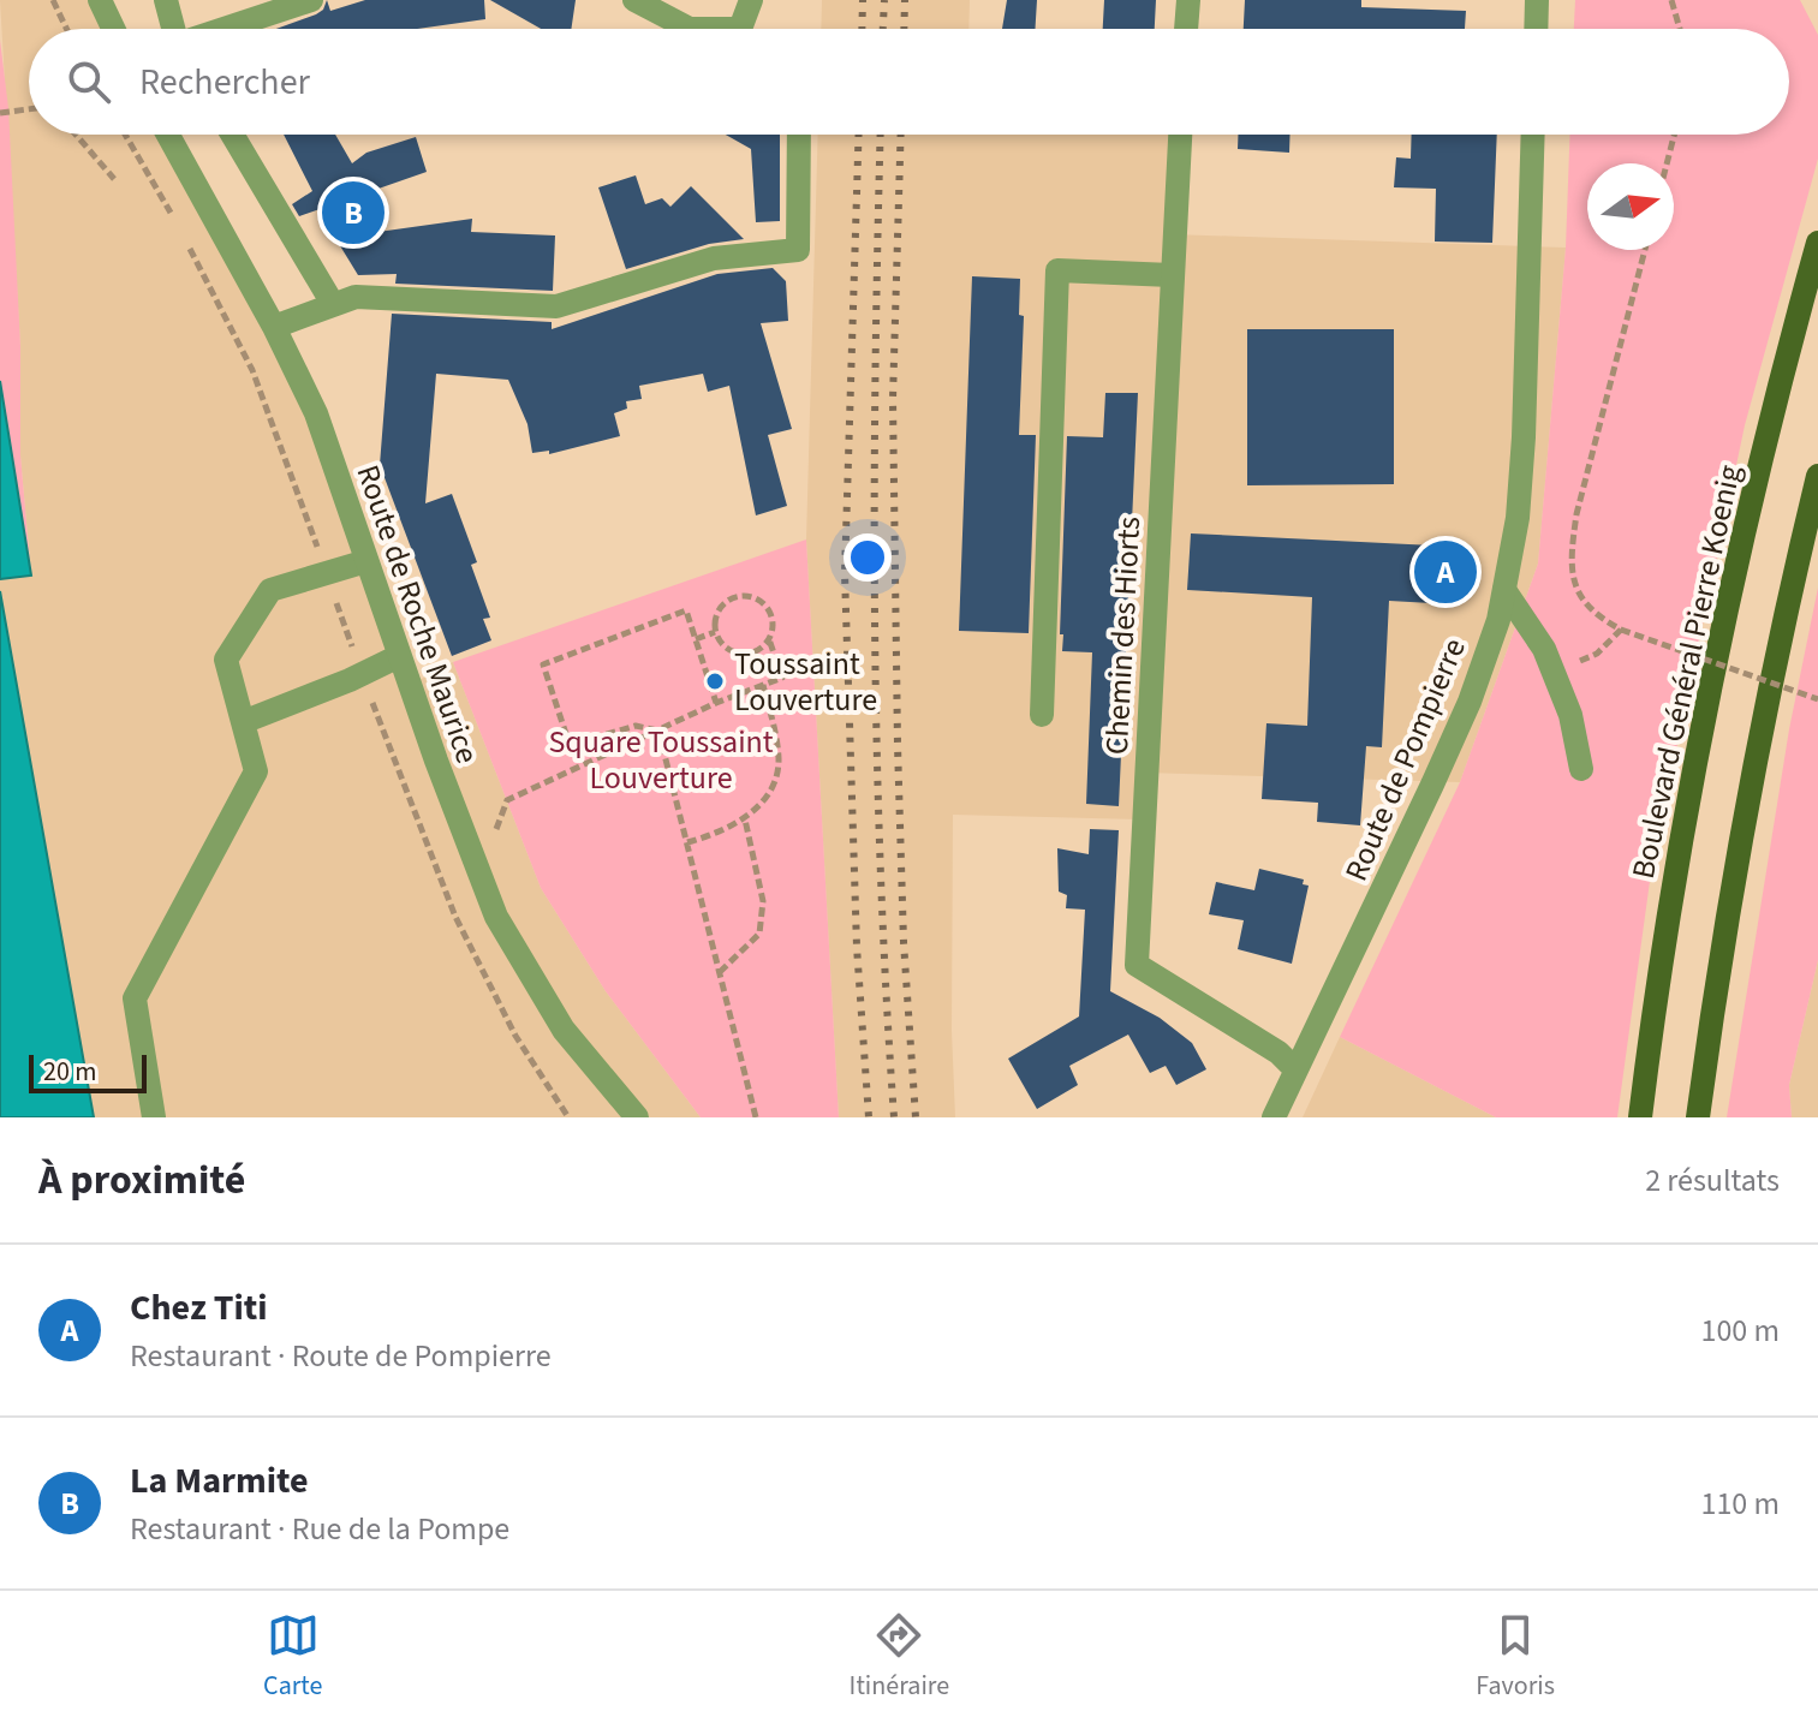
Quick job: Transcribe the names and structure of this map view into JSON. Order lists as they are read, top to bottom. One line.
{"streets":{"main road":["Boulevard Général Pierre Koenig"],"street":["Route de Roche Maurice","Chemin des Hiorts","Route de Pompierre"]},"crossings":[["Chemin des Hiorts","Route de Pompierre"]],"parks":["Square Toussaint Louverture"],"places":["Toussaint Louverture"],"scale_bar":"20 m","north":"right","page":{"search":"Rechercher","pins":["B","A"],"scale":"20 m","heading":["À proximité","2 résultats"],"list":[{"mark":"A","name":"Chez Titi","note":"Restaurant · Route de Pompierre","value":"100 m"},{"mark":"B","name":"La Marmite","note":"Restaurant · Rue de la Pompe","value":"110 m"}],"nav":["Carte","Itinéraire","Favoris"]}}
